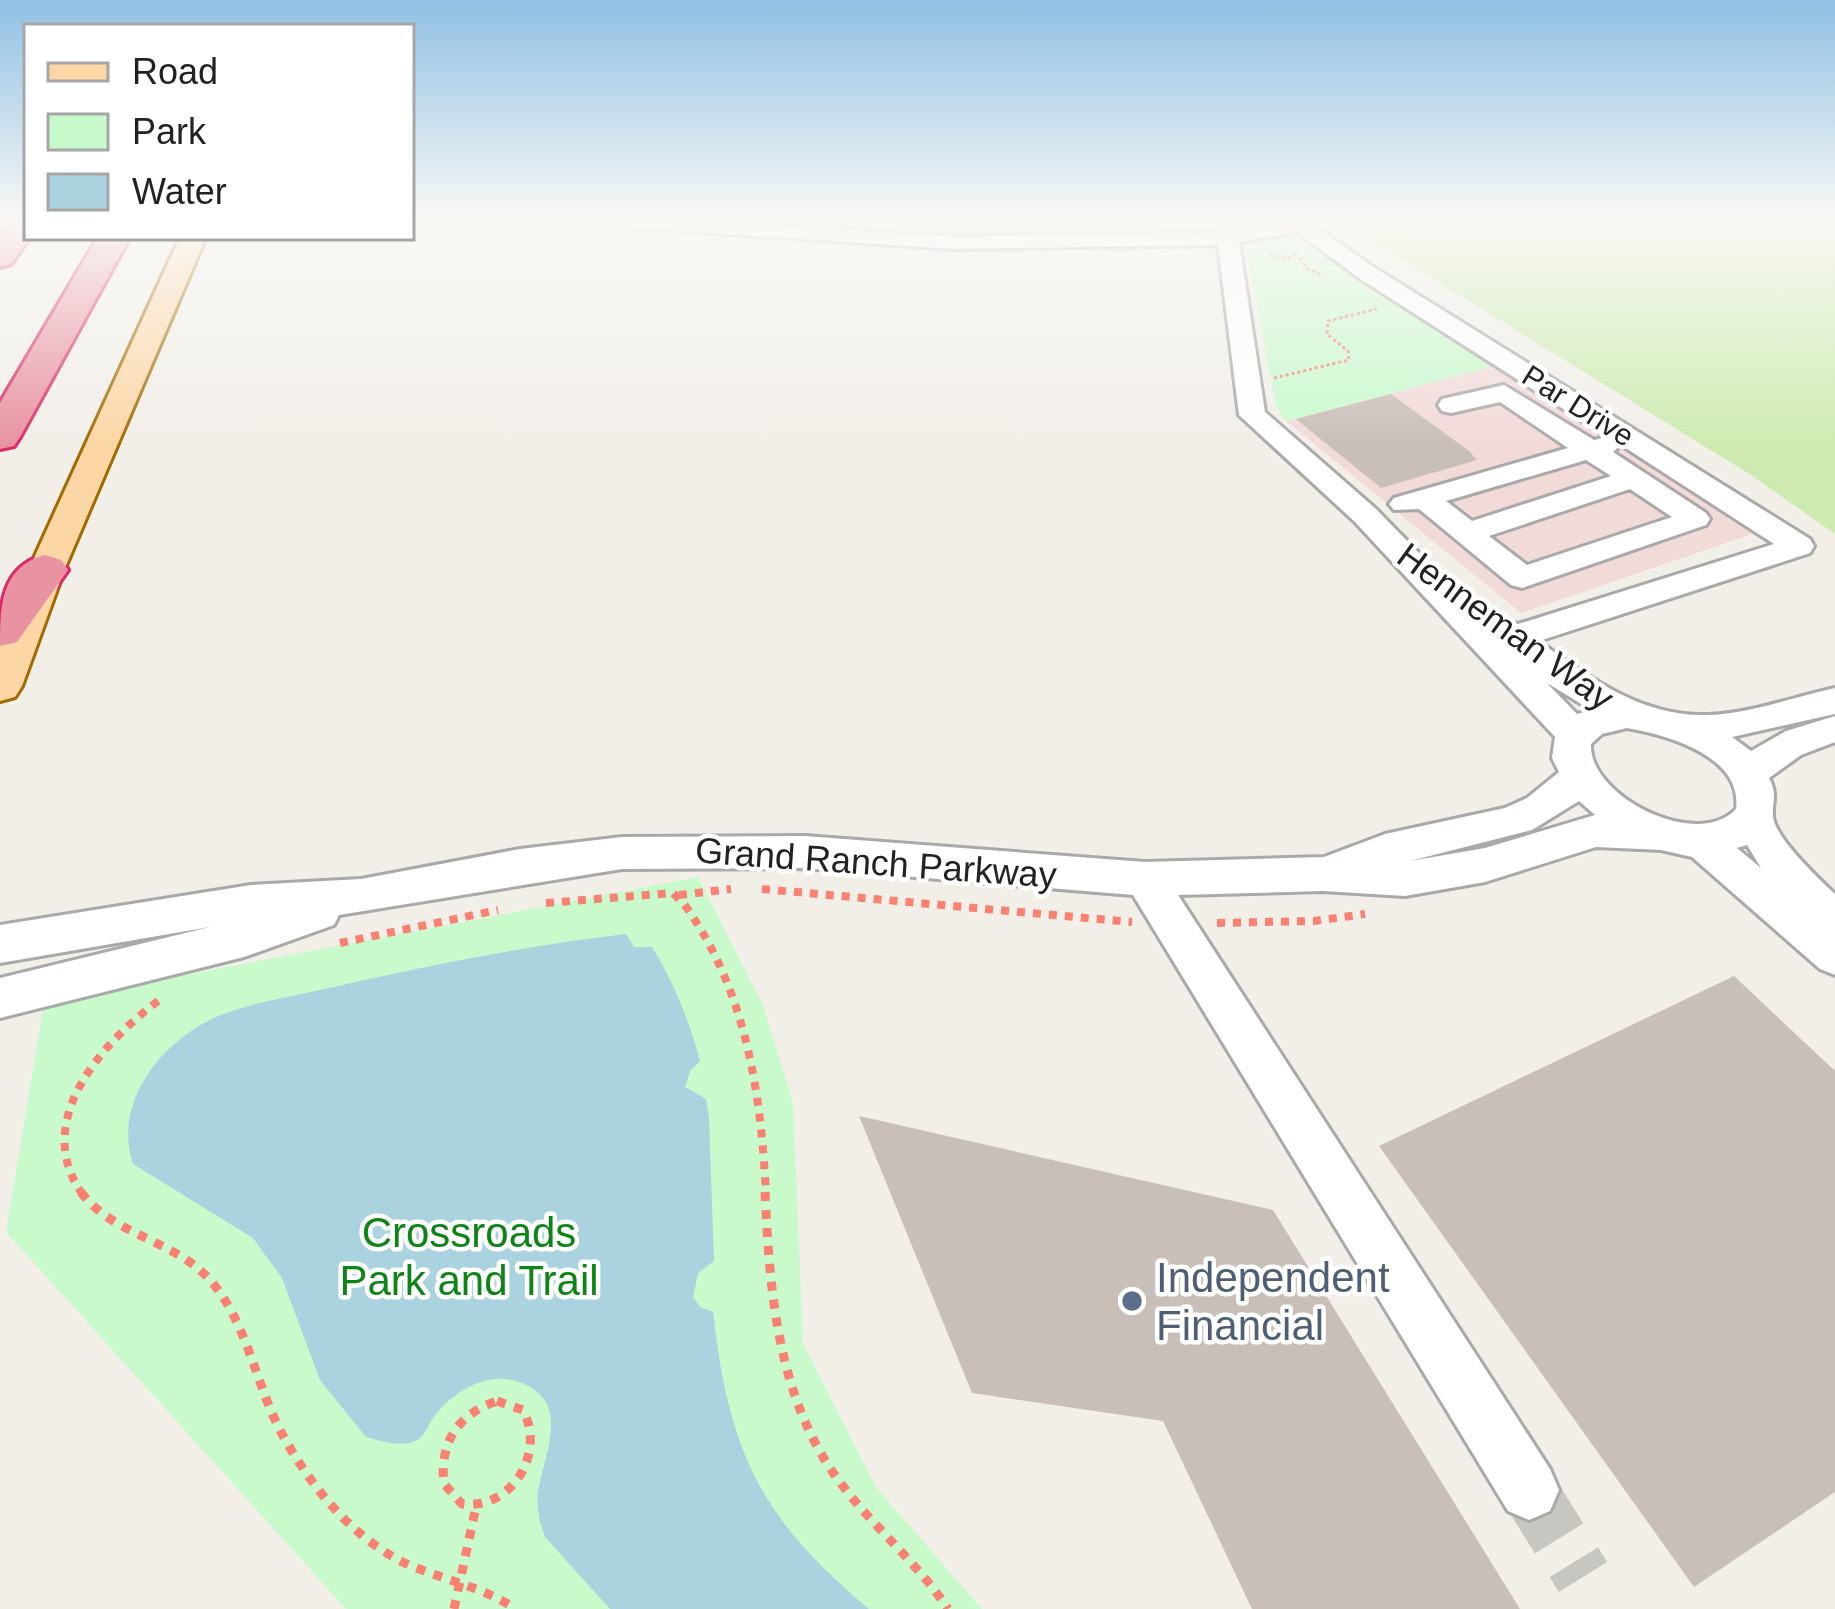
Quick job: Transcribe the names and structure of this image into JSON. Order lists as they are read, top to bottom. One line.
{"streets":{"street":["Par Drive","Henneman Way","Grand Ranch Parkway"]},"crossings":[["Par Drive","Henneman Way"],["Henneman Way","Grand Ranch Parkway"]],"parks":["Crossroads Park and Trail"],"places":["Independent Financial"],"legend":["Road","Park","Water"]}
